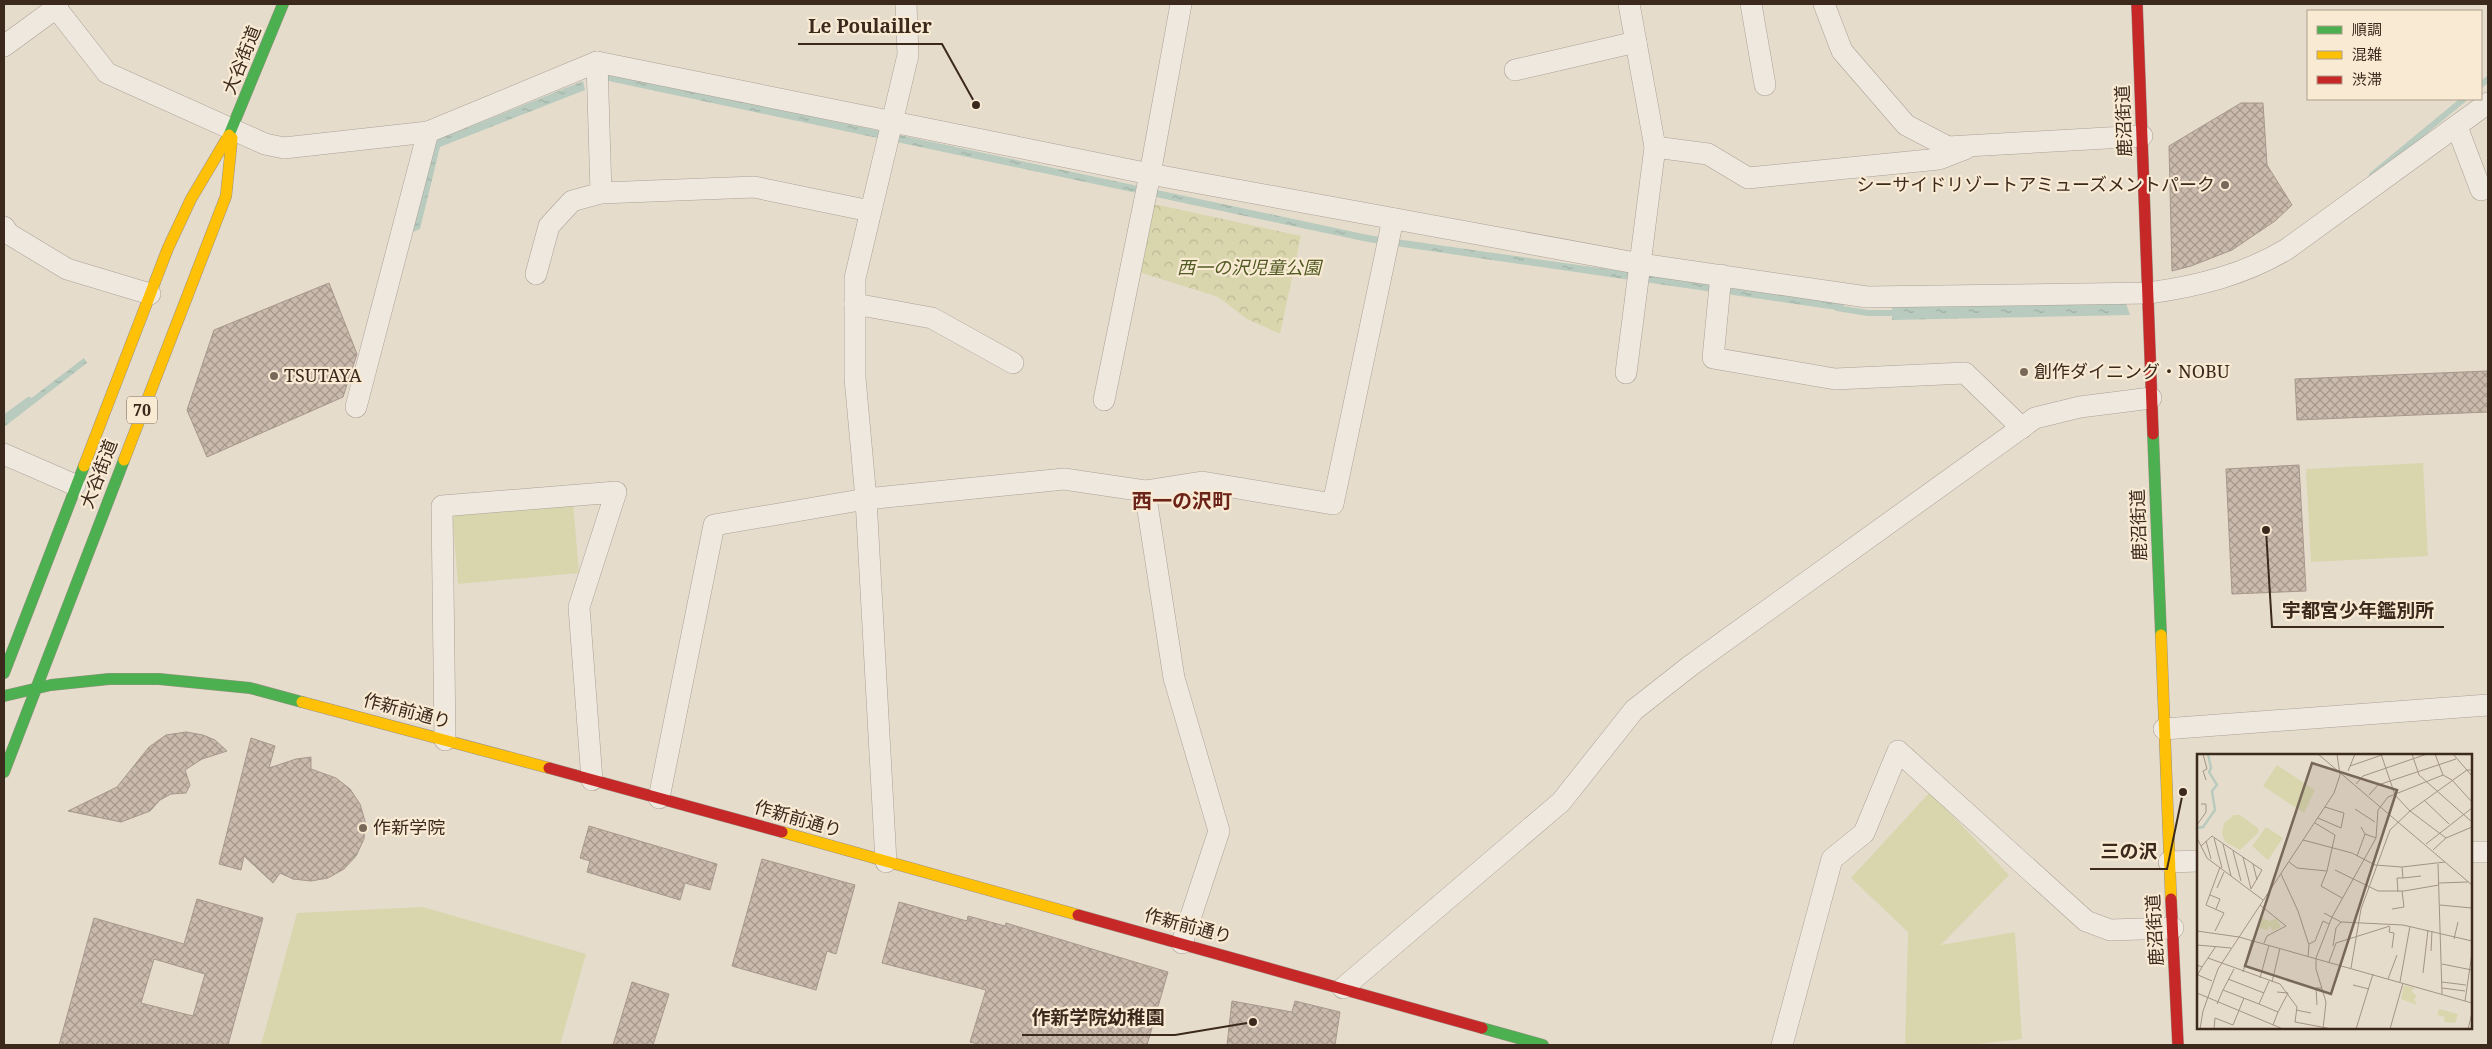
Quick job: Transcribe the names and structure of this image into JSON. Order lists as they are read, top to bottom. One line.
{"streets":{"street":["大谷街道","鹿沼街道","70","作新前通り"]},"crossings":[["大谷街道","作新前通り"]],"districts":["西一の沢町"],"parks":["西一の沢児童公園"],"places":["Le Poulailler","シーサイドリゾートアミューズメントパーク","創作ダイニング・NOBU","TSUTAYA","宇都宮少年鑑別所","三の沢","作新学院","作新学院幼稚園"],"legend":["順調","混雑","渋滞"]}
